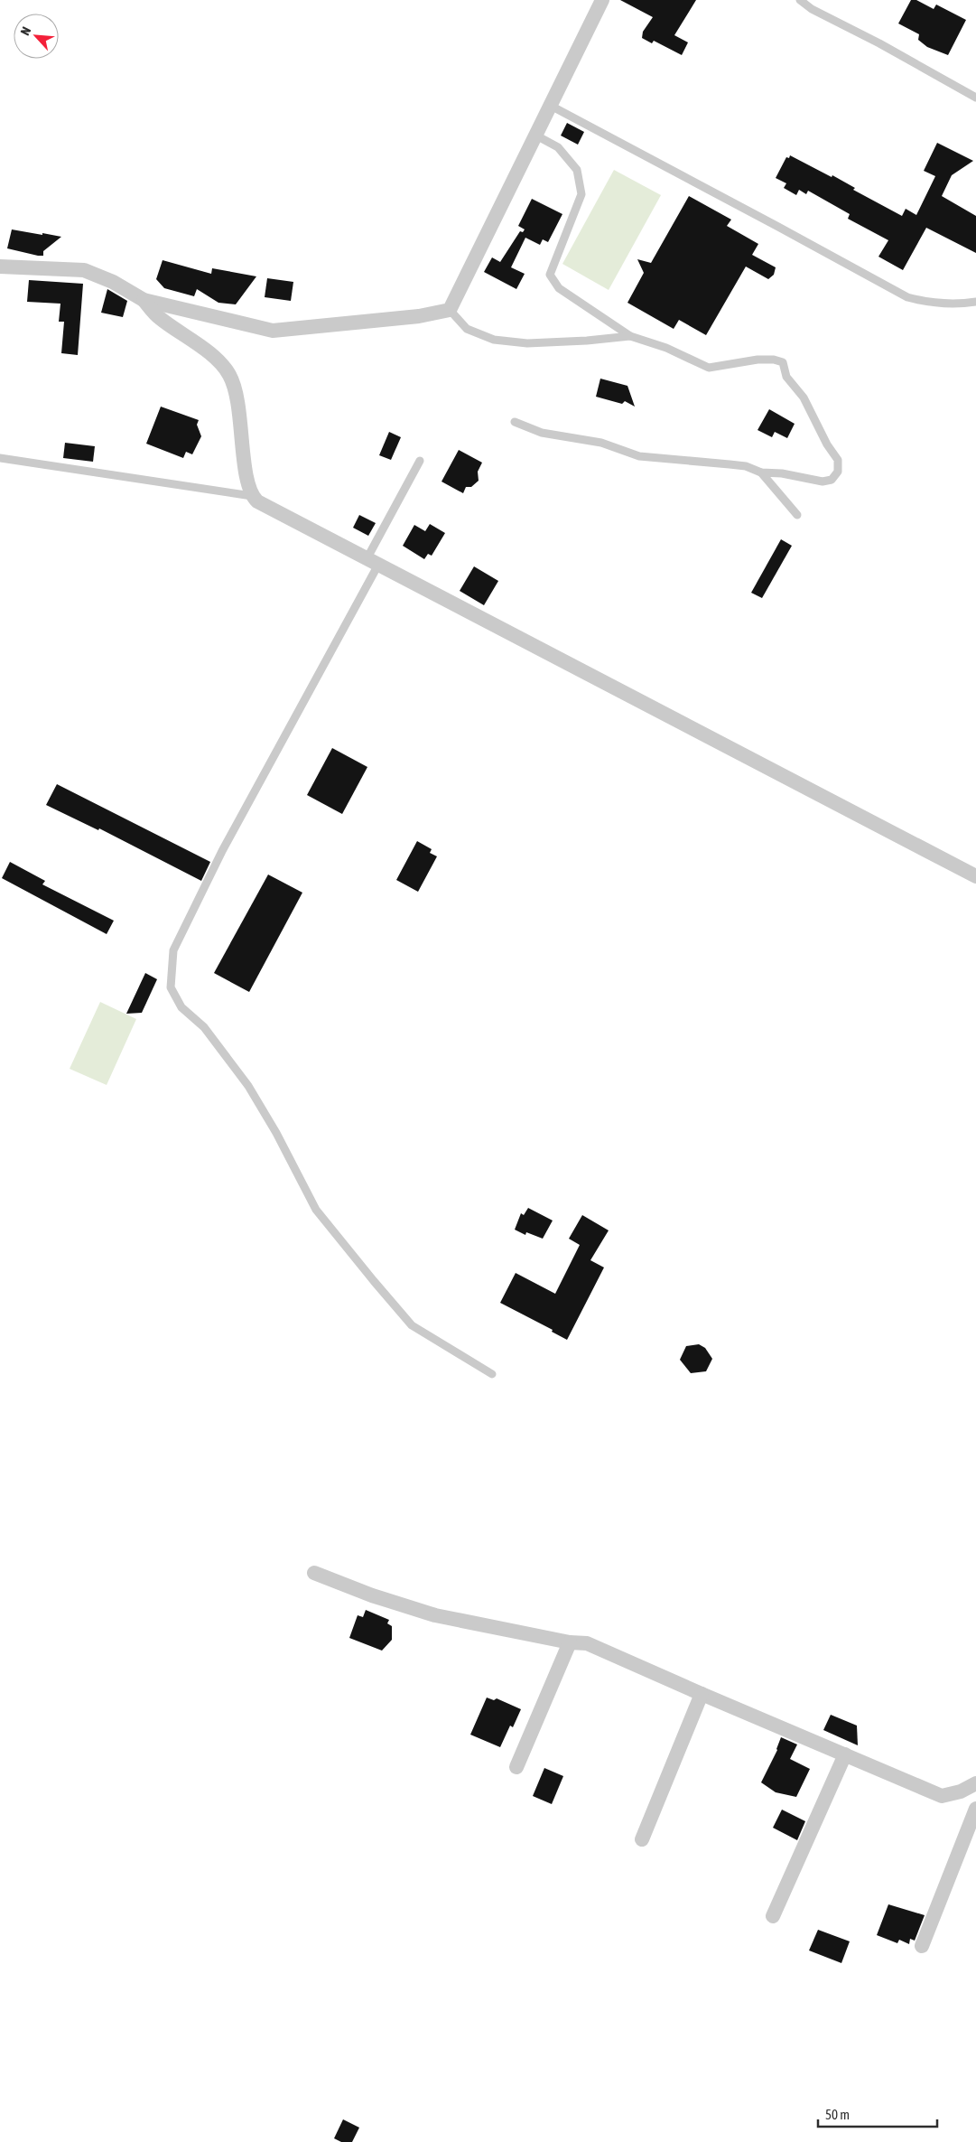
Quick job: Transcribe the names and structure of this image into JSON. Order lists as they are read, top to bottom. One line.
{"scale_bar":"50 m","north":"top left"}
